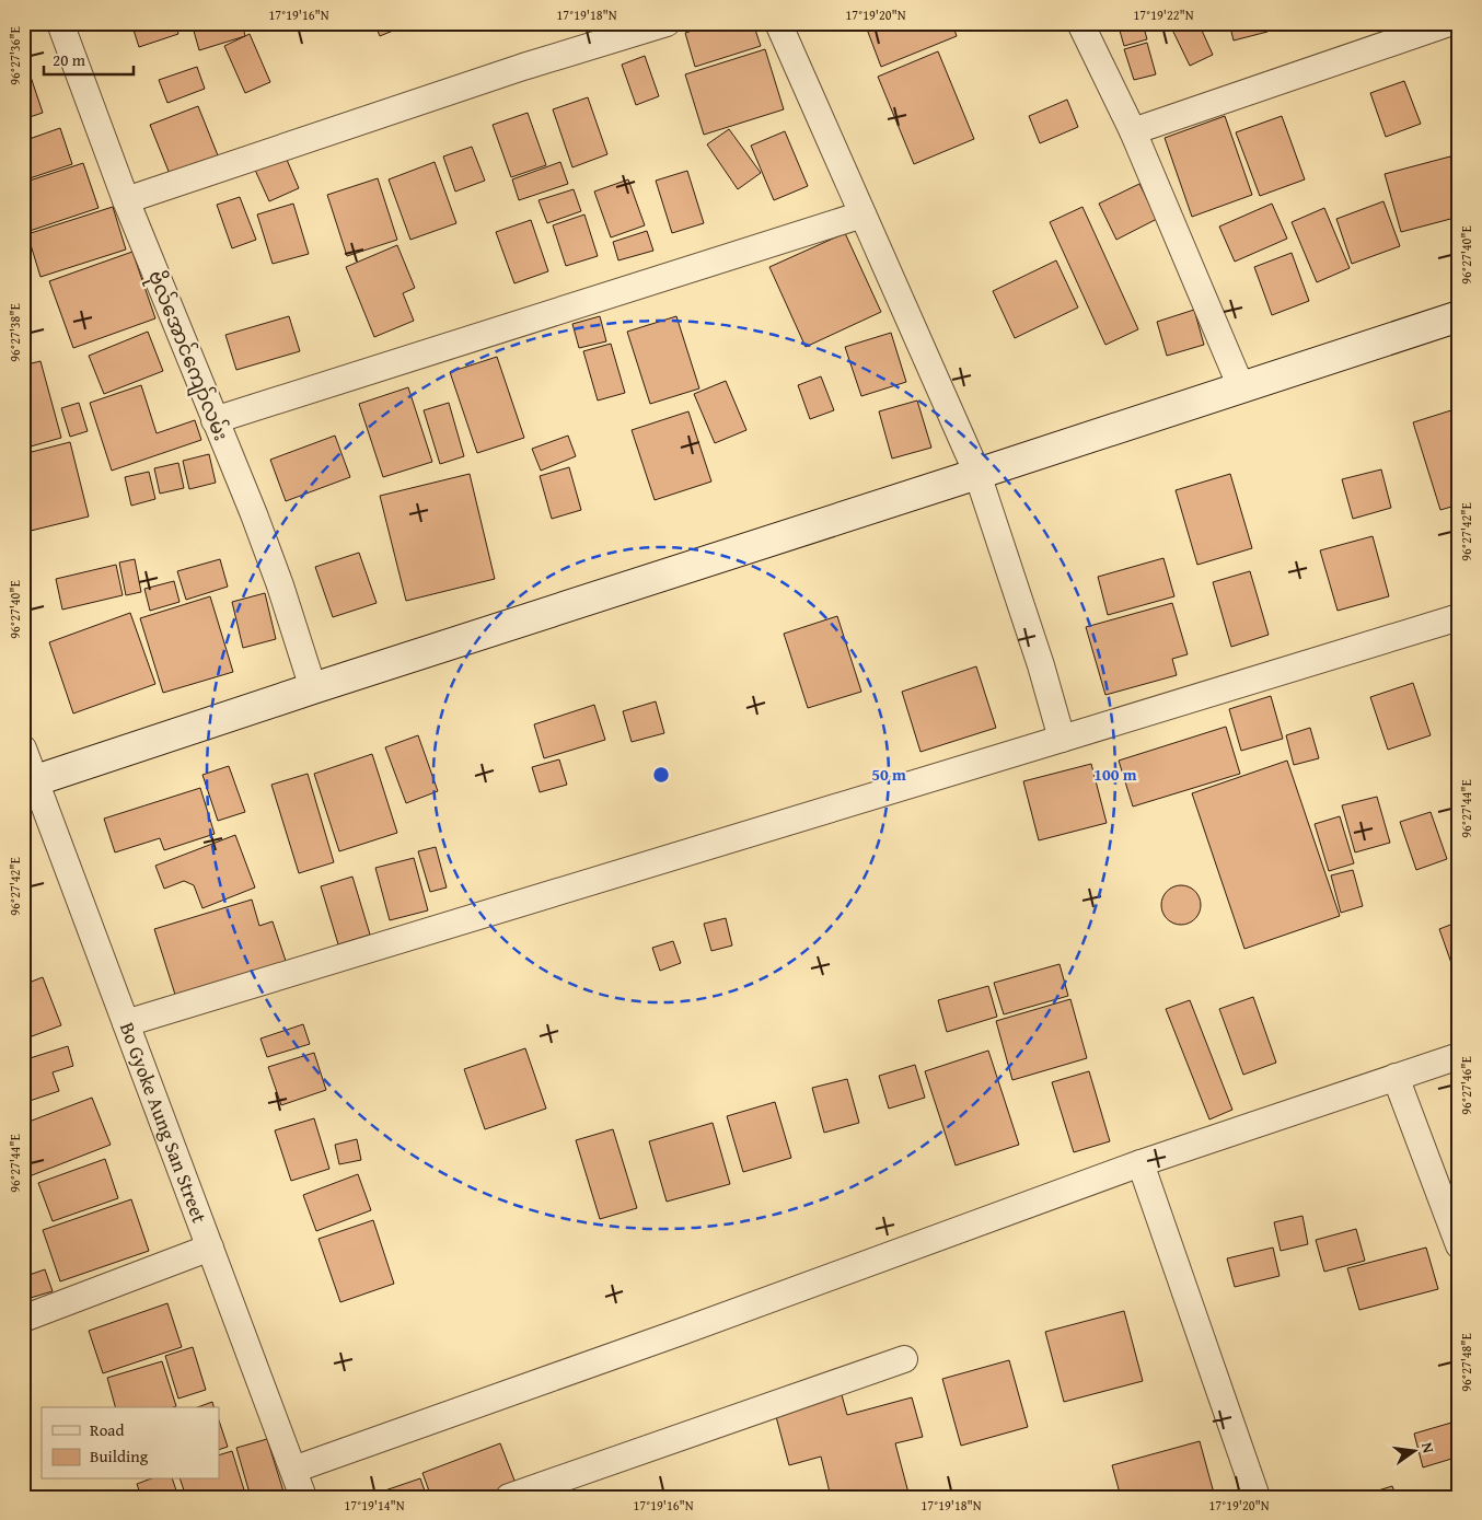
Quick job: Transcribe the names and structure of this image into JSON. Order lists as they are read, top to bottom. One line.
{"streets":{"street":["ဗိုလ်အောင်ကျော်လမ်း","Bo Gyoke Aung San Street"]},"legend":["Road","Building"],"scale_bar":"20 m","north":"right","coordinates":["17°19'16\"N","17°19'18\"N","17°19'20\"N","17°19'22\"N","96°27'36\"E","96°27'40\"E","96°27'38\"E","96°27'42\"E","96°27'44\"E","96°27'46\"E","96°27'48\"E","17°19'14\"N"],"rings":["50 m","100 m"]}
